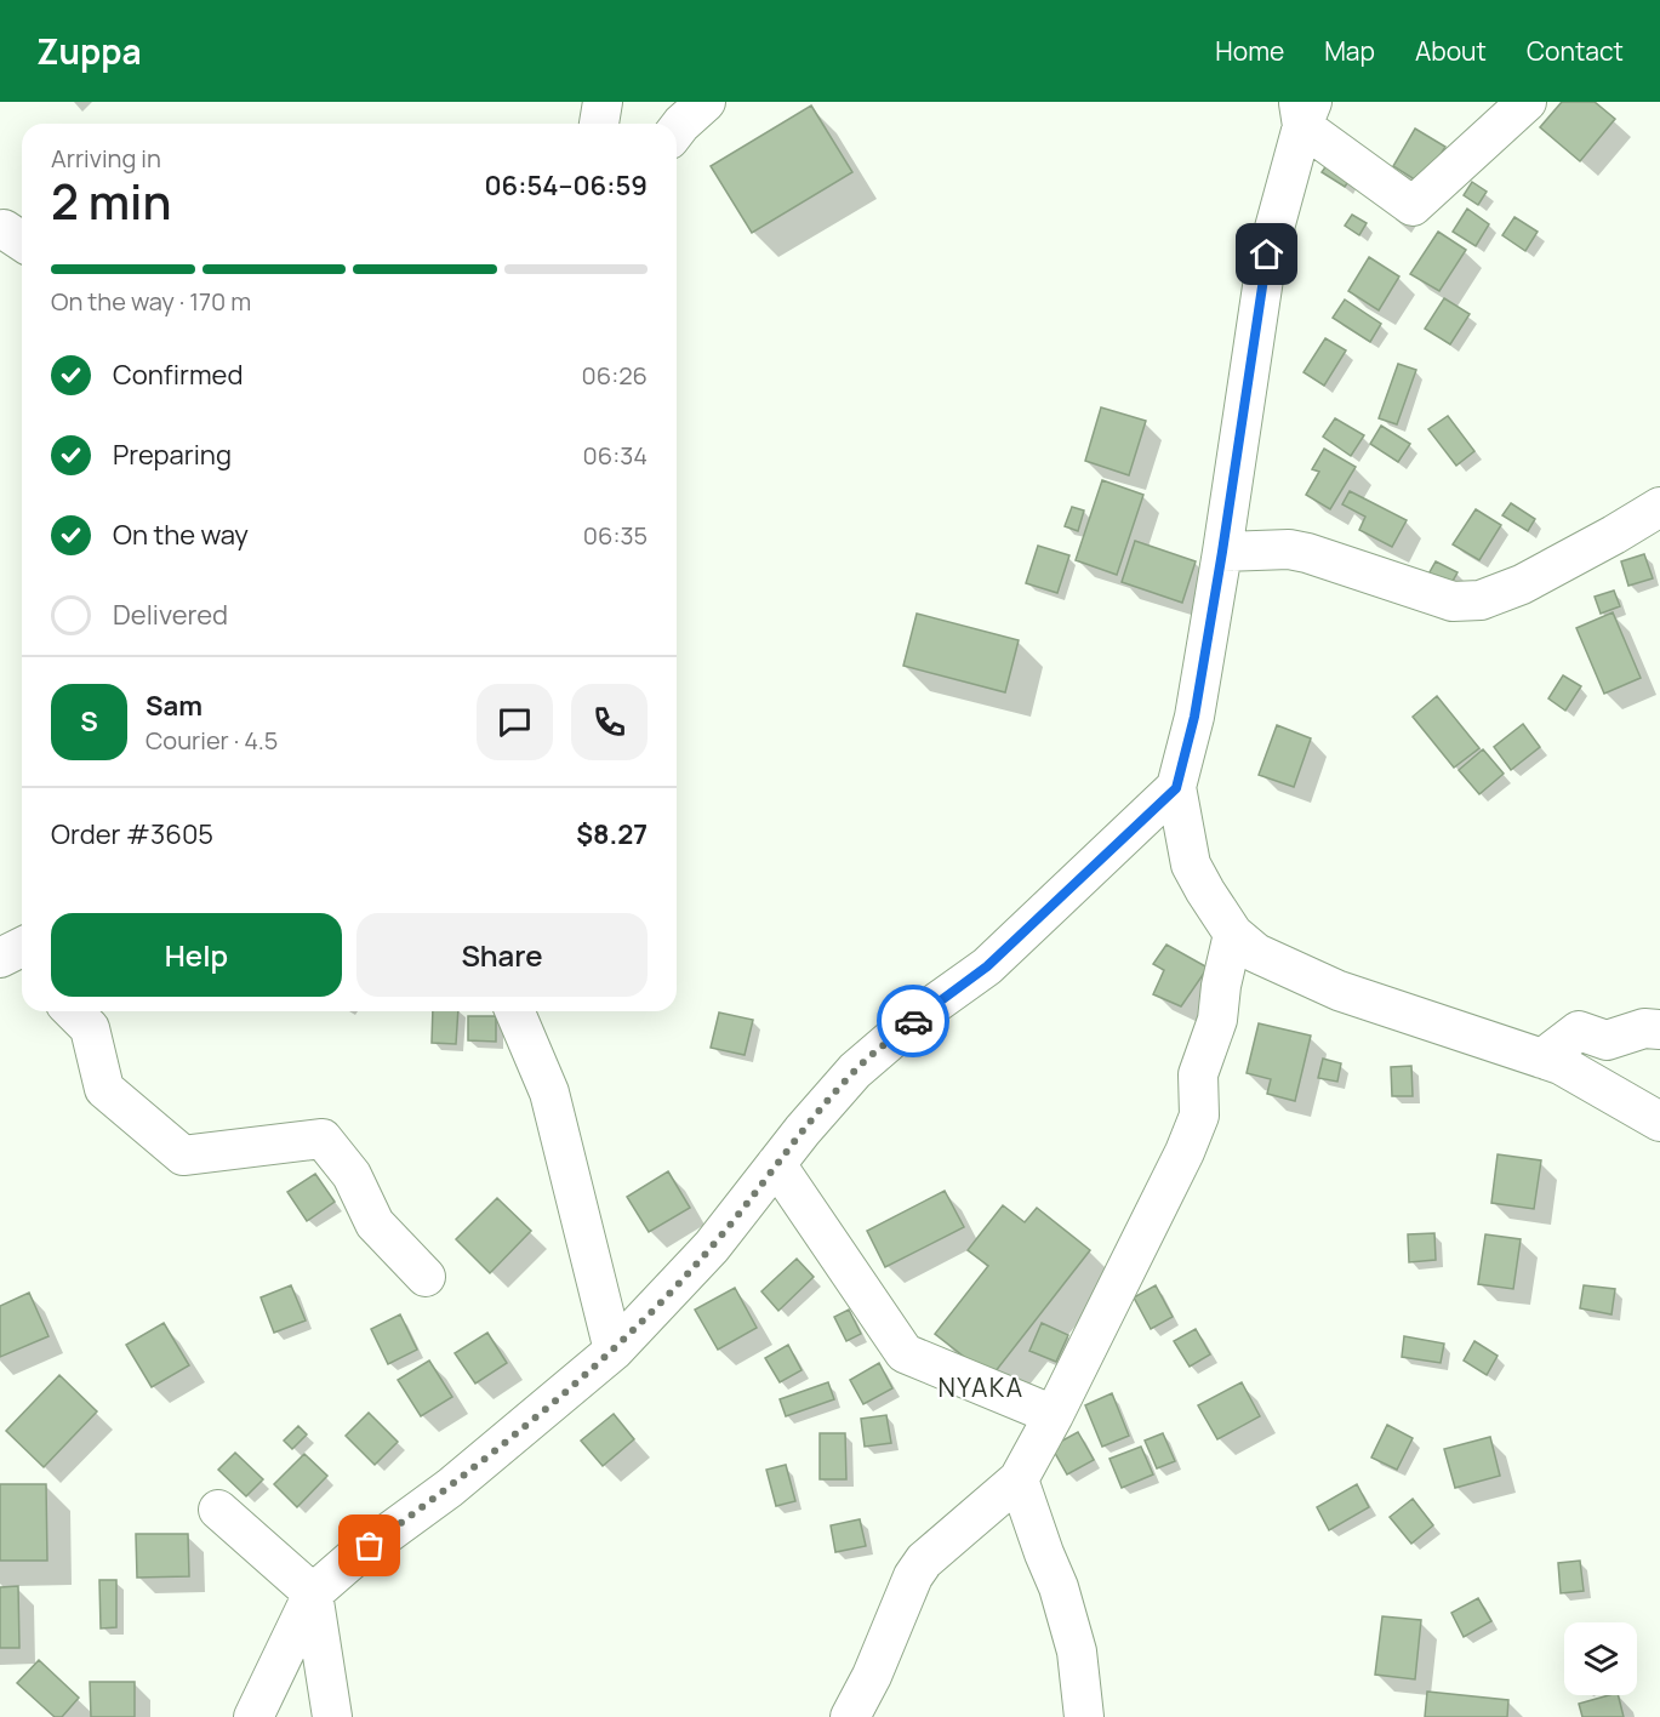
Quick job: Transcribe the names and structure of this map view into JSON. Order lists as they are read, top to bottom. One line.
{"districts":["NYAKA"],"page":{"header":"Zuppa","nav":["Home","Map","About","Contact"],"heading":["2 min","Arriving in","06:54–06:59"],"panel":["Sam","Courier · 4.5","Order #3605","$8.27"],"bar":"On the way · 170 m","list":[["Confirmed","06:26"],["Preparing","06:34"],["On the way","06:35"],"Delivered"],"round":"S","buttons":["Help","Share"]}}
